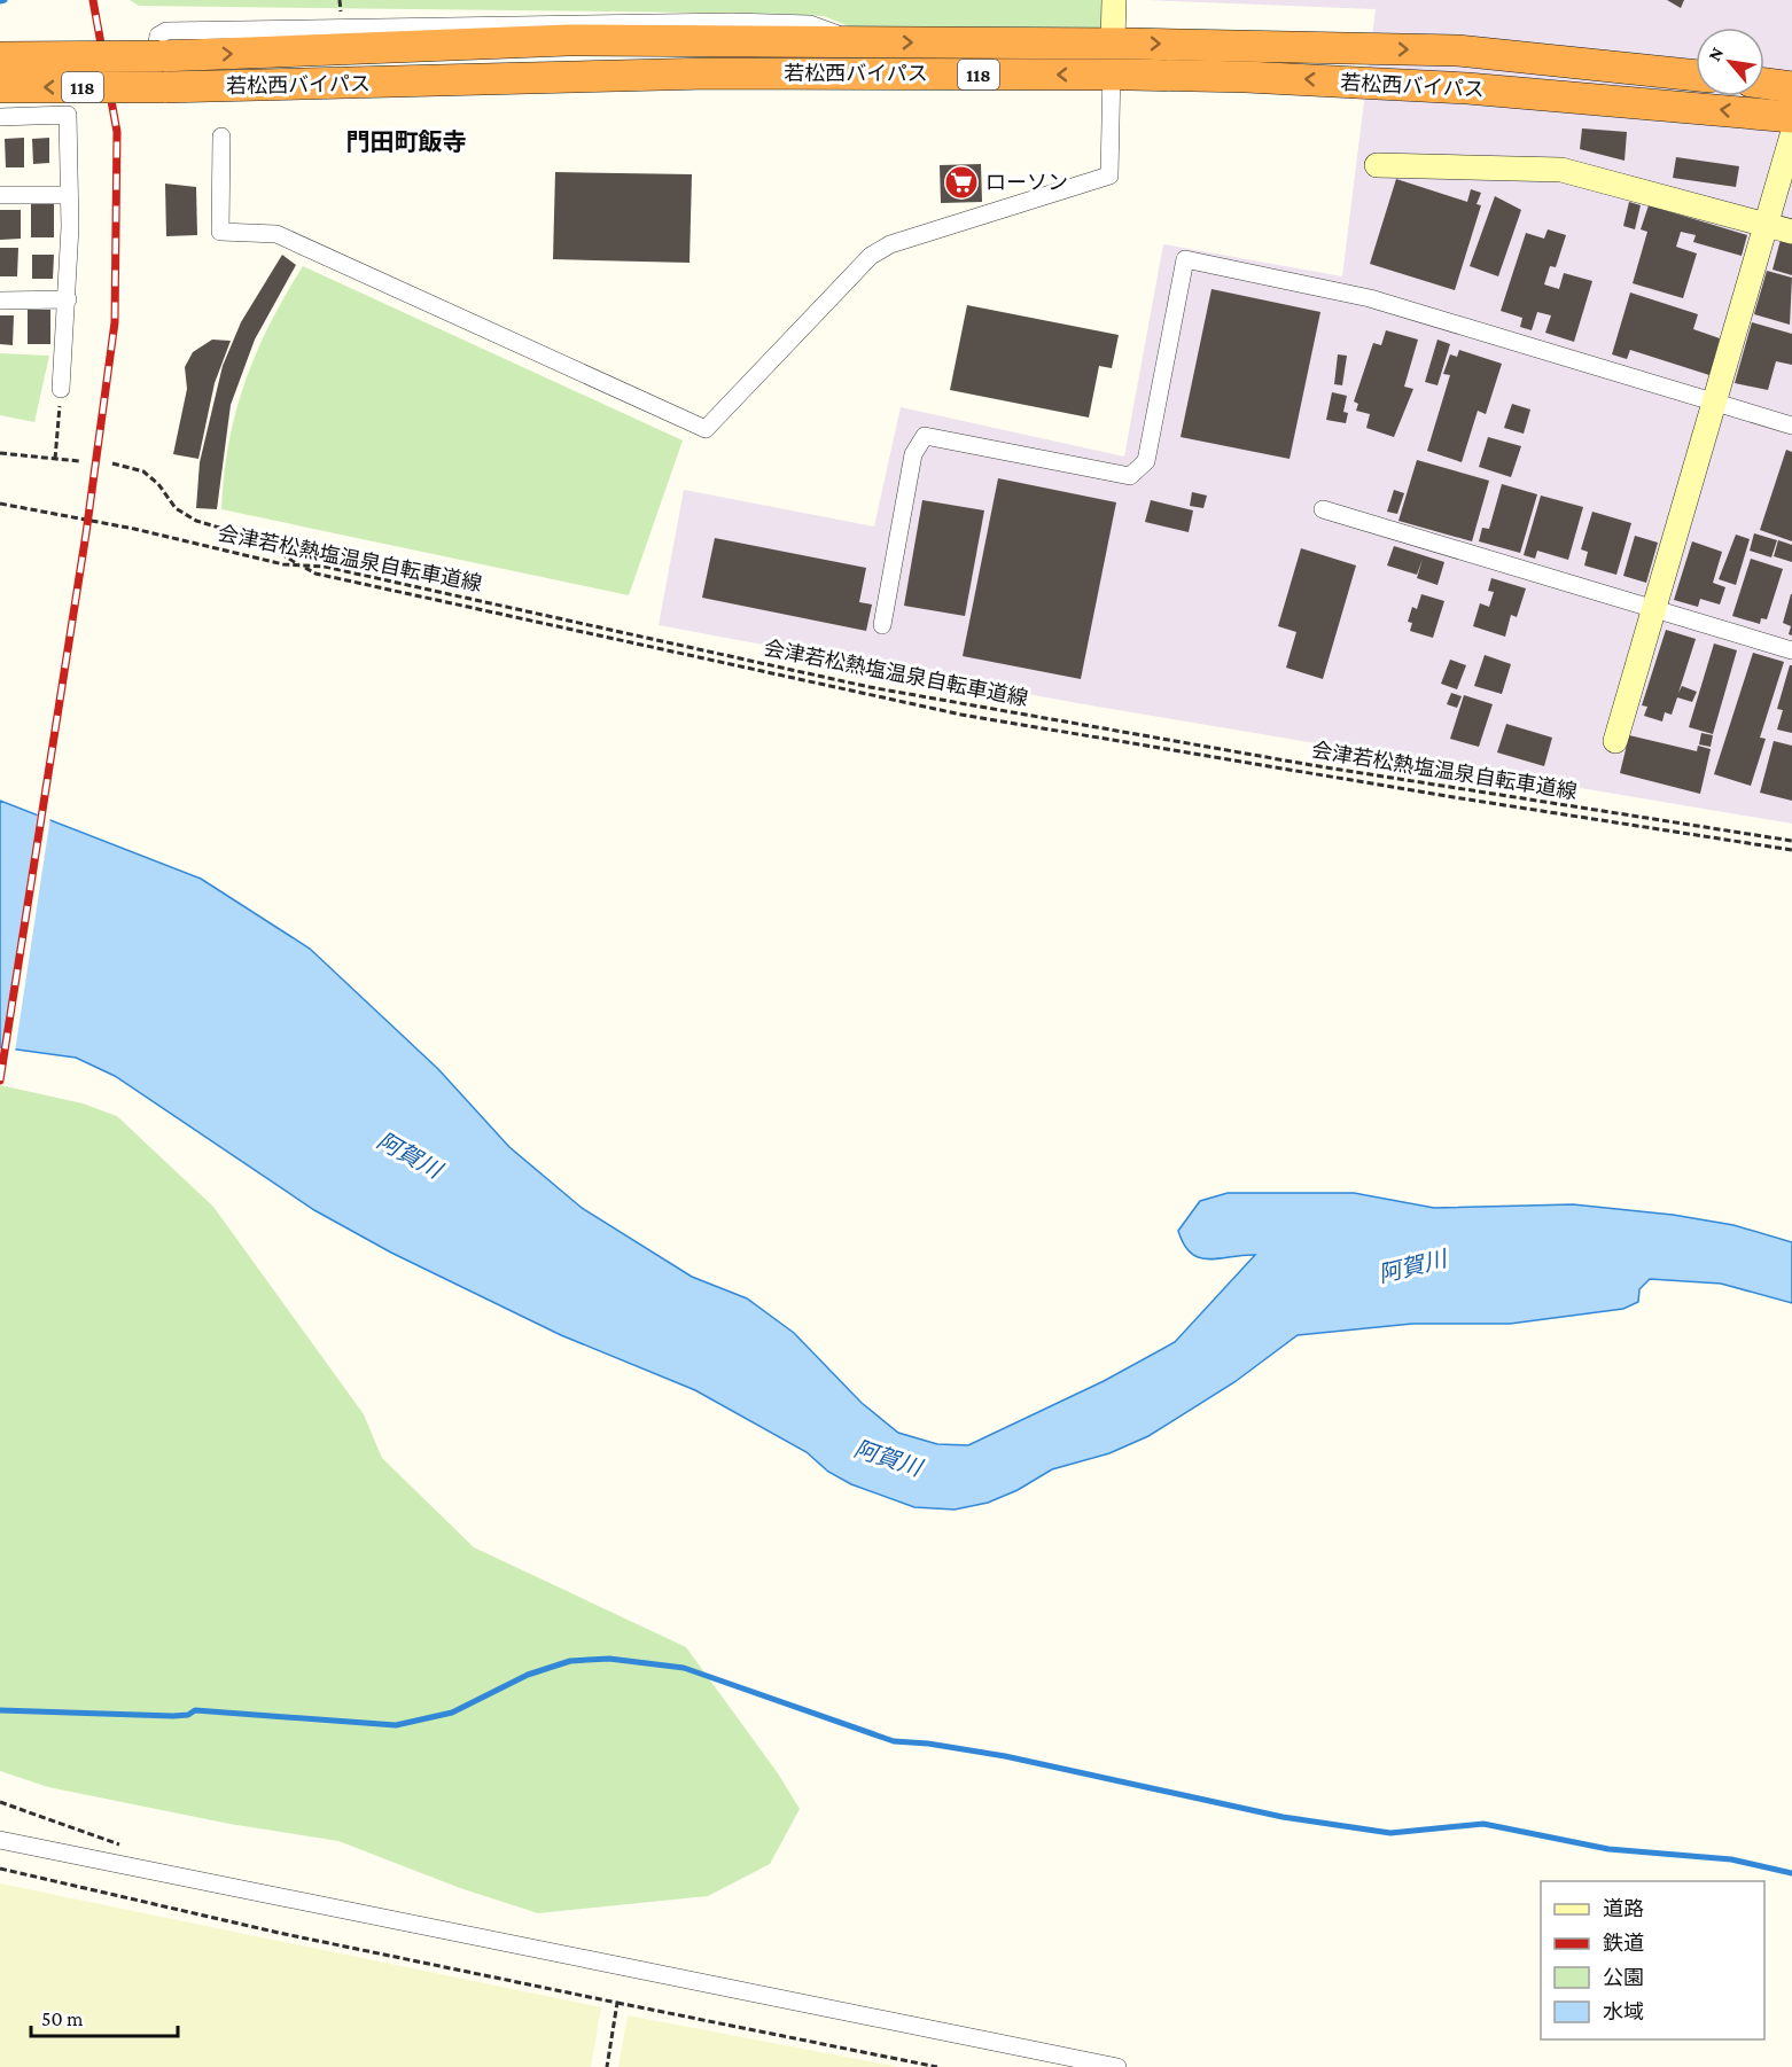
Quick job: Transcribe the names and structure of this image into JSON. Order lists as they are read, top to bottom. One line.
{"streets":{"highway":["若松西バイパス","118"],"path":["会津若松熱塩温泉自転車道線"]},"districts":["門田町飯寺"],"water":["阿賀川"],"places":{"supermarket":["ローソン"]},"legend":["道路","鉄道","公園","水域"],"scale_bar":"50 m","north":"top left"}
